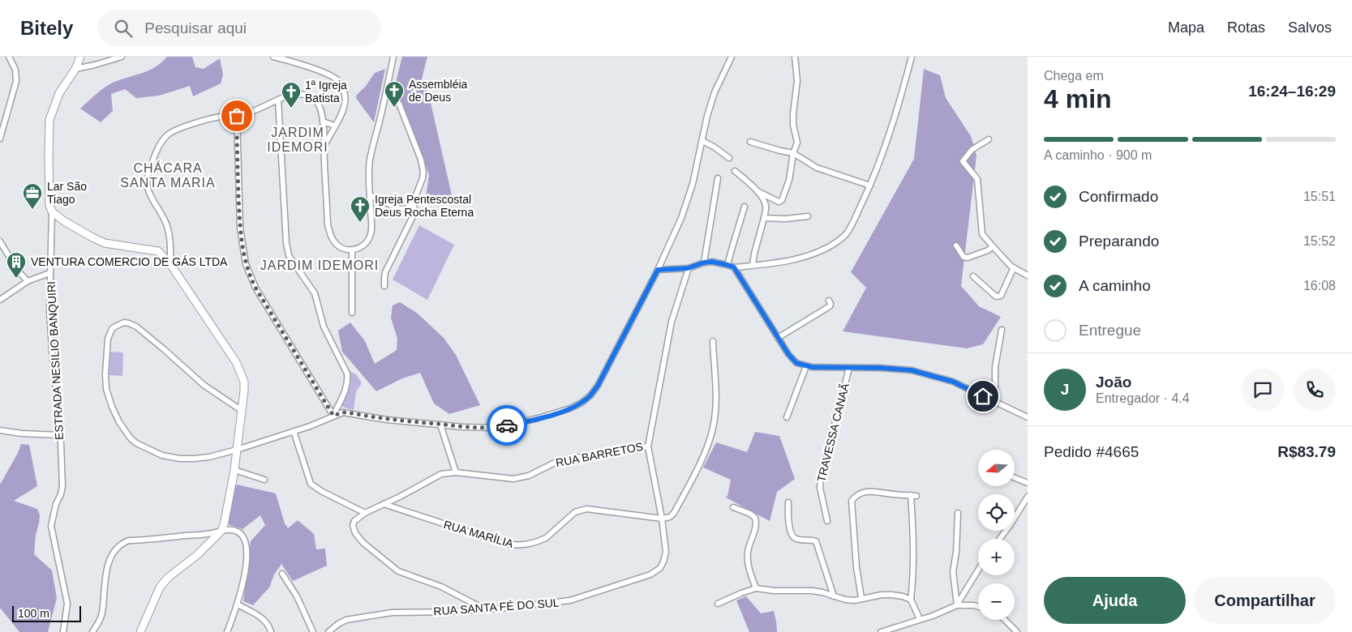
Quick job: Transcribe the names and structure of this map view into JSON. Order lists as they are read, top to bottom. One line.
{"streets":{"street":["ESTRADA NESILIO BANQUIRI","TRAVESSA CANAÃ","RUA BARRETOS","RUA MARÍLIA","RUA SANTA FÉ DO SUL"]},"crossings":[["RUA BARRETOS","RUA MARÍLIA"],["RUA BARRETOS","RUA SANTA FÉ DO SUL"],["RUA MARÍLIA","RUA SANTA FÉ DO SUL"]],"districts":["JARDIM IDEMORI","CHÁCARA SANTA MARIA","JARDIM IDEMORI"],"places":{"church":["Assembléia de Deus","1ª Igreja Batista","Igreja Pentescostal Deus Rocha Eterna"],"office":["Lar São Tiago"],"building":["VENTURA COMERCIO DE GÁS LTDA"]},"scale_bar":"100 m","north":"left","page":{"header":"Bitely","search":"Pesquisar aqui","nav":["Mapa","Rotas","Salvos"],"heading":["4 min","Chega em","16:24–16:29"],"panel":["João","Entregador · 4.4","Pedido #4665","R$83.79"],"bar":"A caminho · 900 m","list":[["Confirmado","15:51"],["Preparando","15:52"],["A caminho","16:08"],"Entregue"],"round":"J","map_buttons":["+","−"],"buttons":["Ajuda","Compartilhar"],"scale":"100 m"}}
